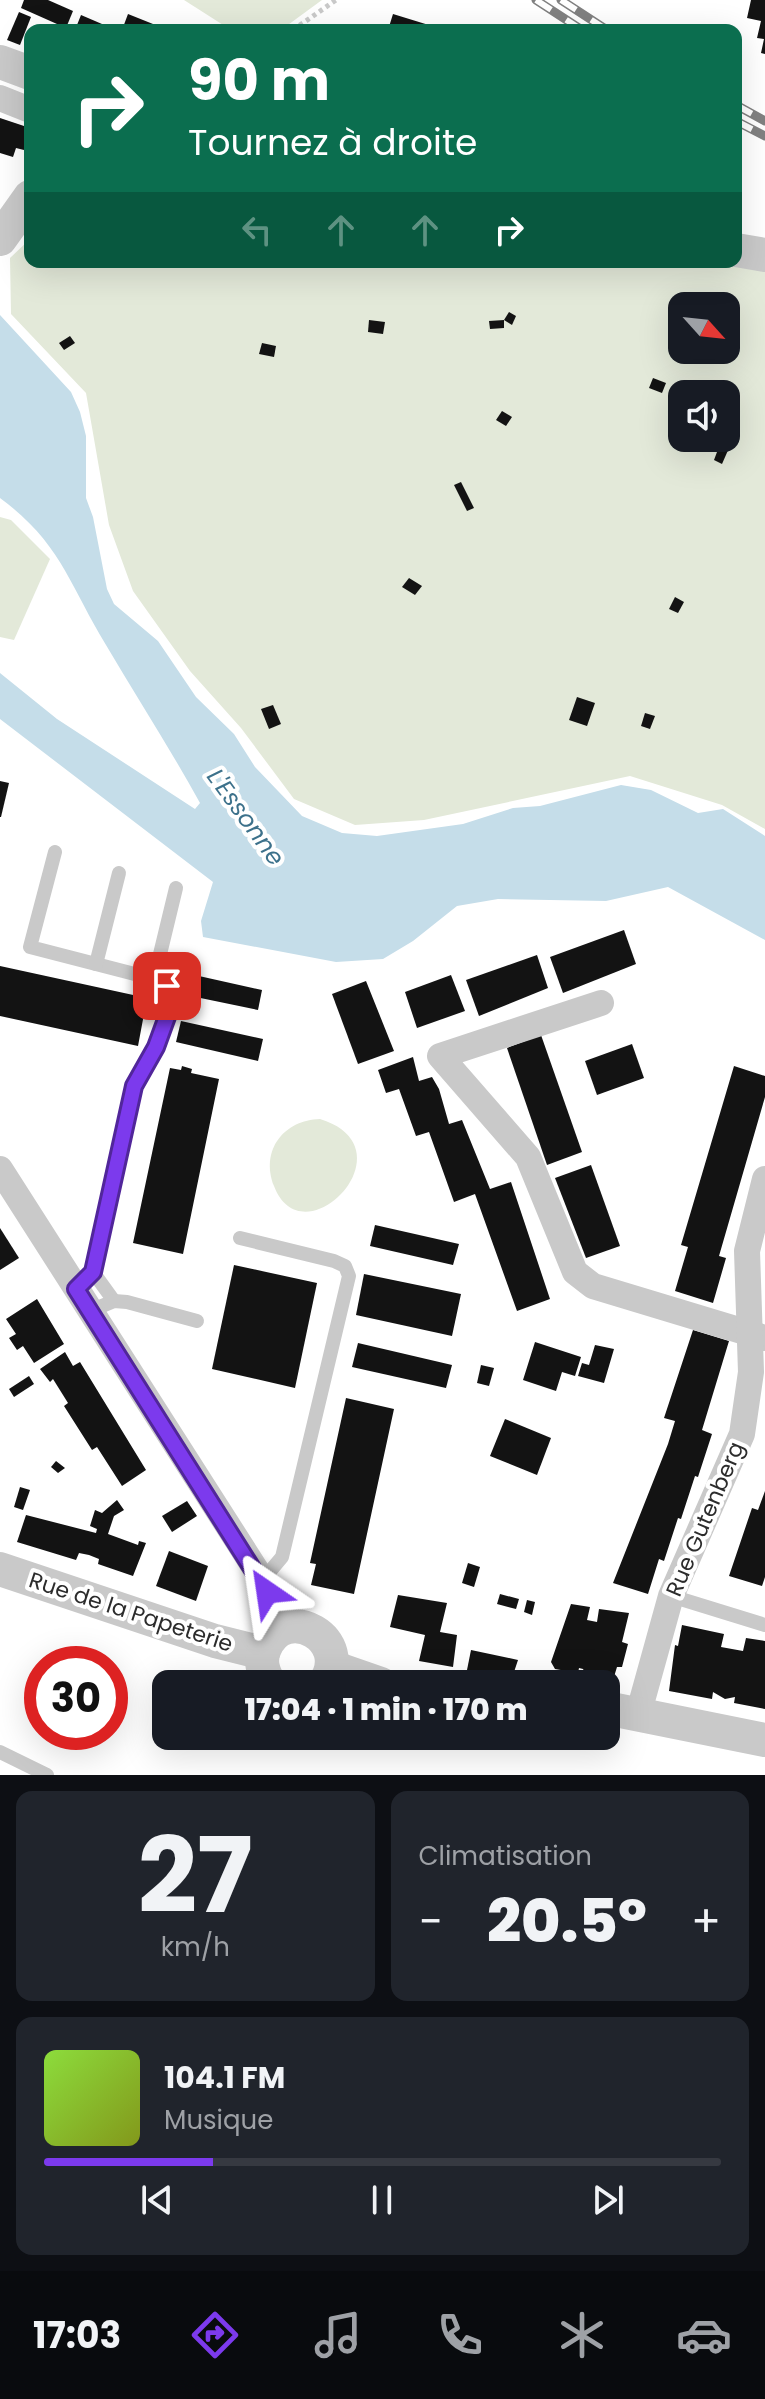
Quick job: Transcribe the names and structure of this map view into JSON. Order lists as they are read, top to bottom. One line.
{"streets":{"street":["Rue Gutenberg","Rue de la Papeterie"]},"water":["L'Essonne"],"north":"bottom right","page":{"turn":["90 m","Tournez à droite"],"limit":"30","trip":"17:04 · 1 min · 170 m","tile":[["27","km/h"],"Climatisation"],"heat":["−","20.5°","+"],"song":["104.1 FM","Musique"],"tabs":"17:03"}}
